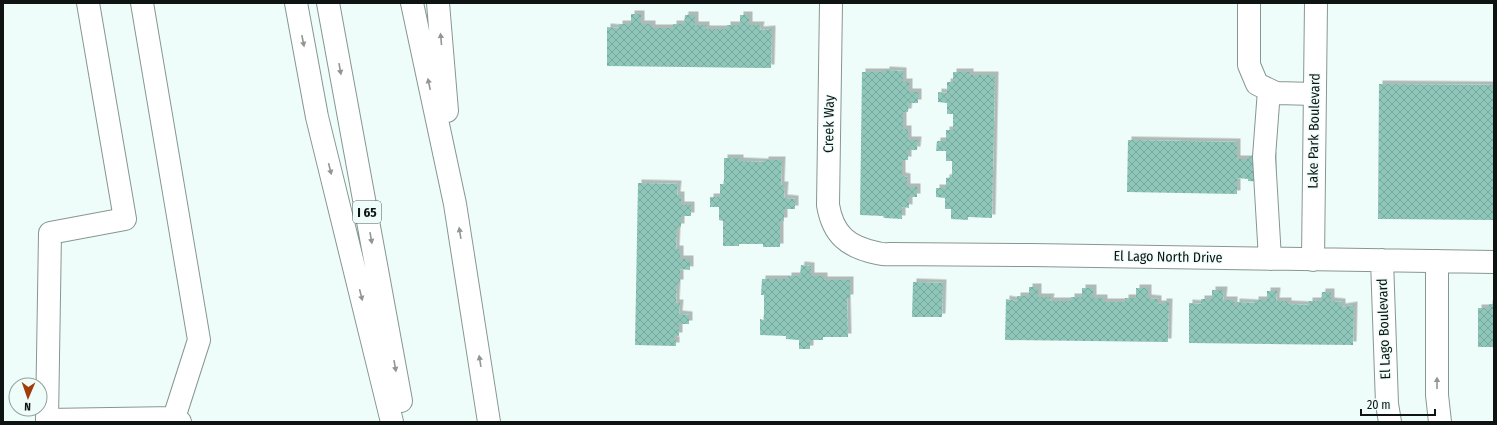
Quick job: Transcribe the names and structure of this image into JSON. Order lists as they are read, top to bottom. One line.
{"streets":{"main road":["Creek Way","Lake Park Boulevard","I 65","El Lago North Drive","El Lago Boulevard"]},"crossings":[["Creek Way","El Lago North Drive"],["Lake Park Boulevard","El Lago North Drive"],["El Lago North Drive","El Lago Boulevard"]],"scale_bar":"20 m","north":"bottom"}
